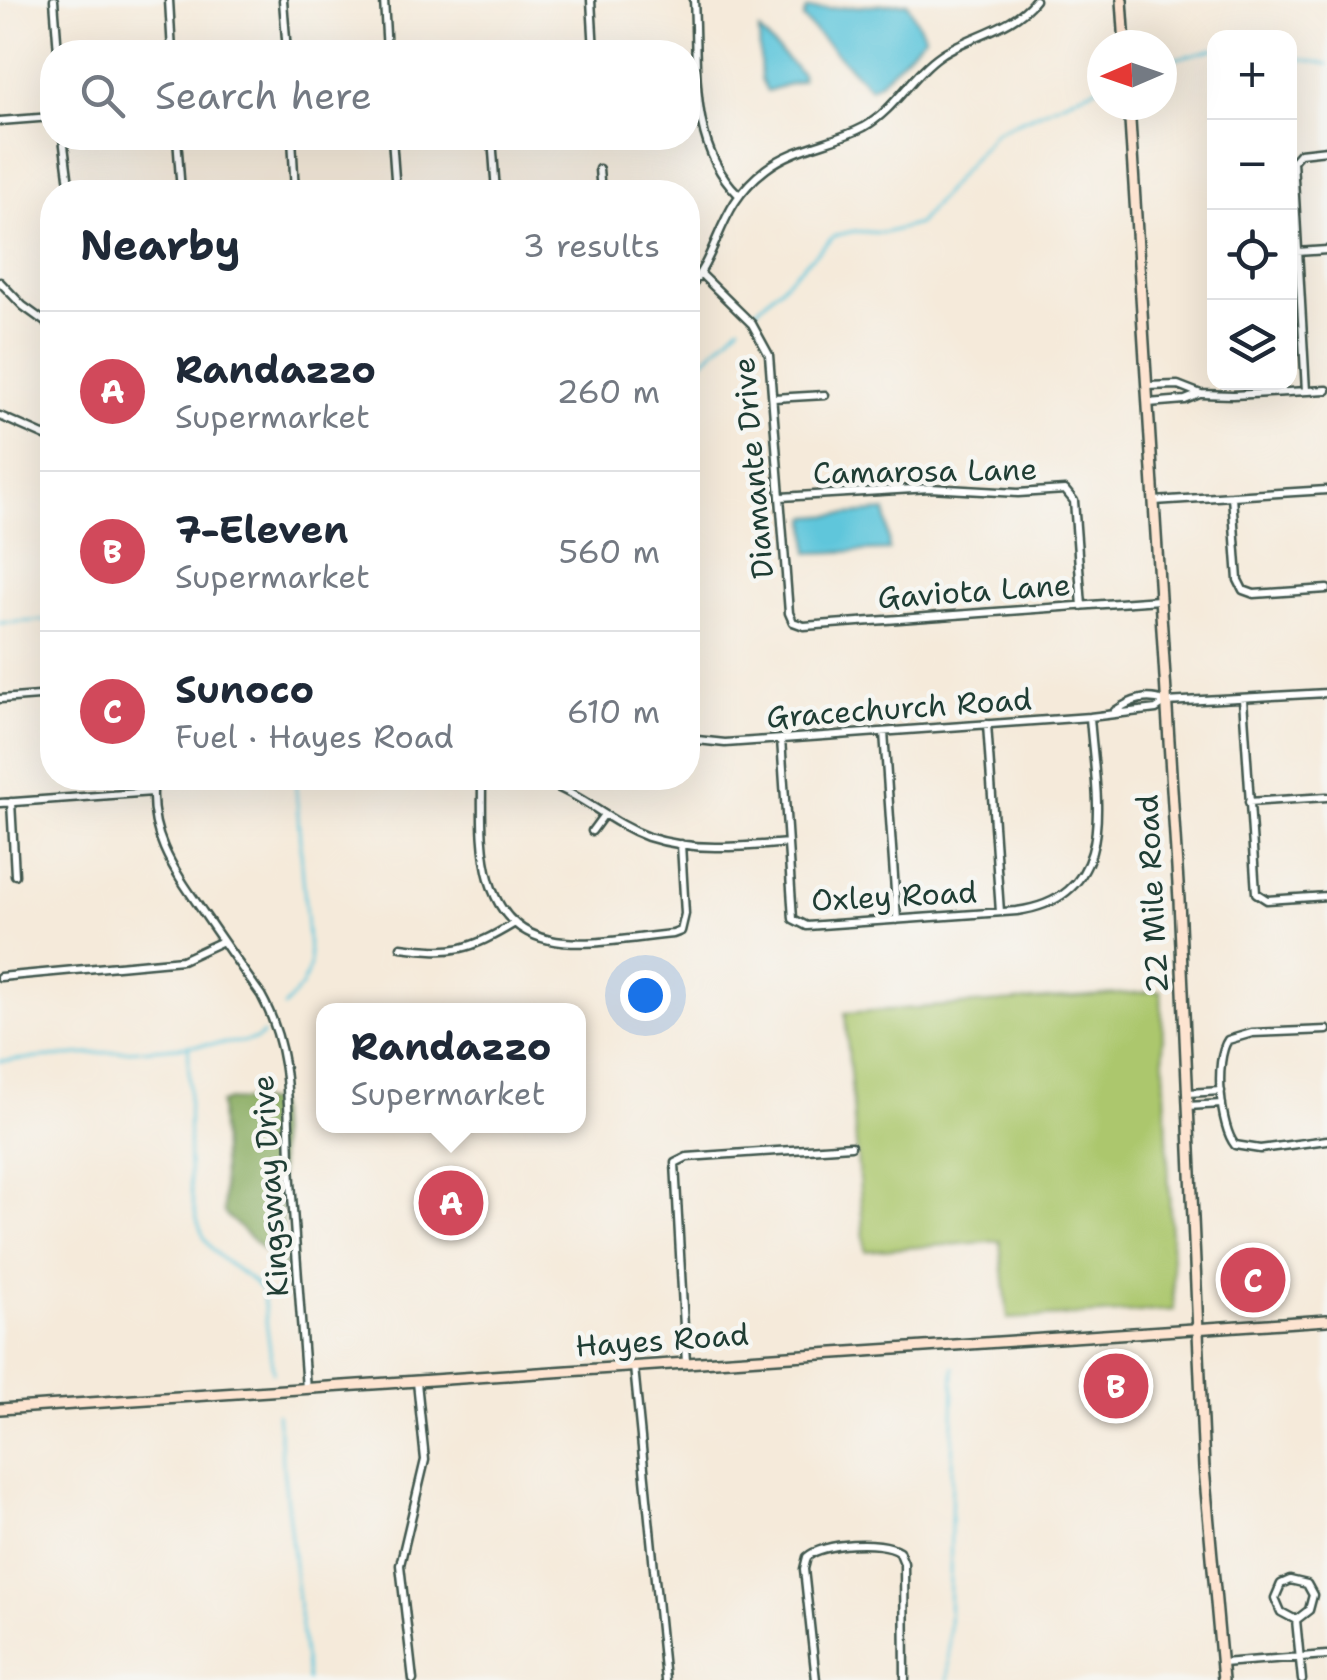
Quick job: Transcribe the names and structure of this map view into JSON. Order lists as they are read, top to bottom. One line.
{"streets":{"street":["Diamante Drive","Camarosa Lane","Gaviota Lane","Gracechurch Road","22 Mile Road","Oxley Road","Kingsway Drive","Hayes Road"]},"crossings":[["Diamante Drive","Camarosa Lane"],["Diamante Drive","Gaviota Lane"],["Camarosa Lane","Gaviota Lane"],["Gaviota Lane","22 Mile Road"],["Gracechurch Road","22 Mile Road"],["Gracechurch Road","Oxley Road"],["22 Mile Road","Hayes Road"],["Kingsway Drive","Hayes Road"]],"north":"left","page":{"map_buttons":["+","−"],"search":"Search here","heading":["Nearby","3 results"],"list":[{"mark":"A","name":"Randazzo","note":"Supermarket","value":"260 m"},{"mark":"B","name":"7-Eleven","note":"Supermarket","value":"560 m"},{"mark":"C","name":"Sunoco","note":"Fuel · Hayes Road","value":"610 m"}],"popup":["Randazzo","Supermarket"],"pins":["A","C","B"]}}
